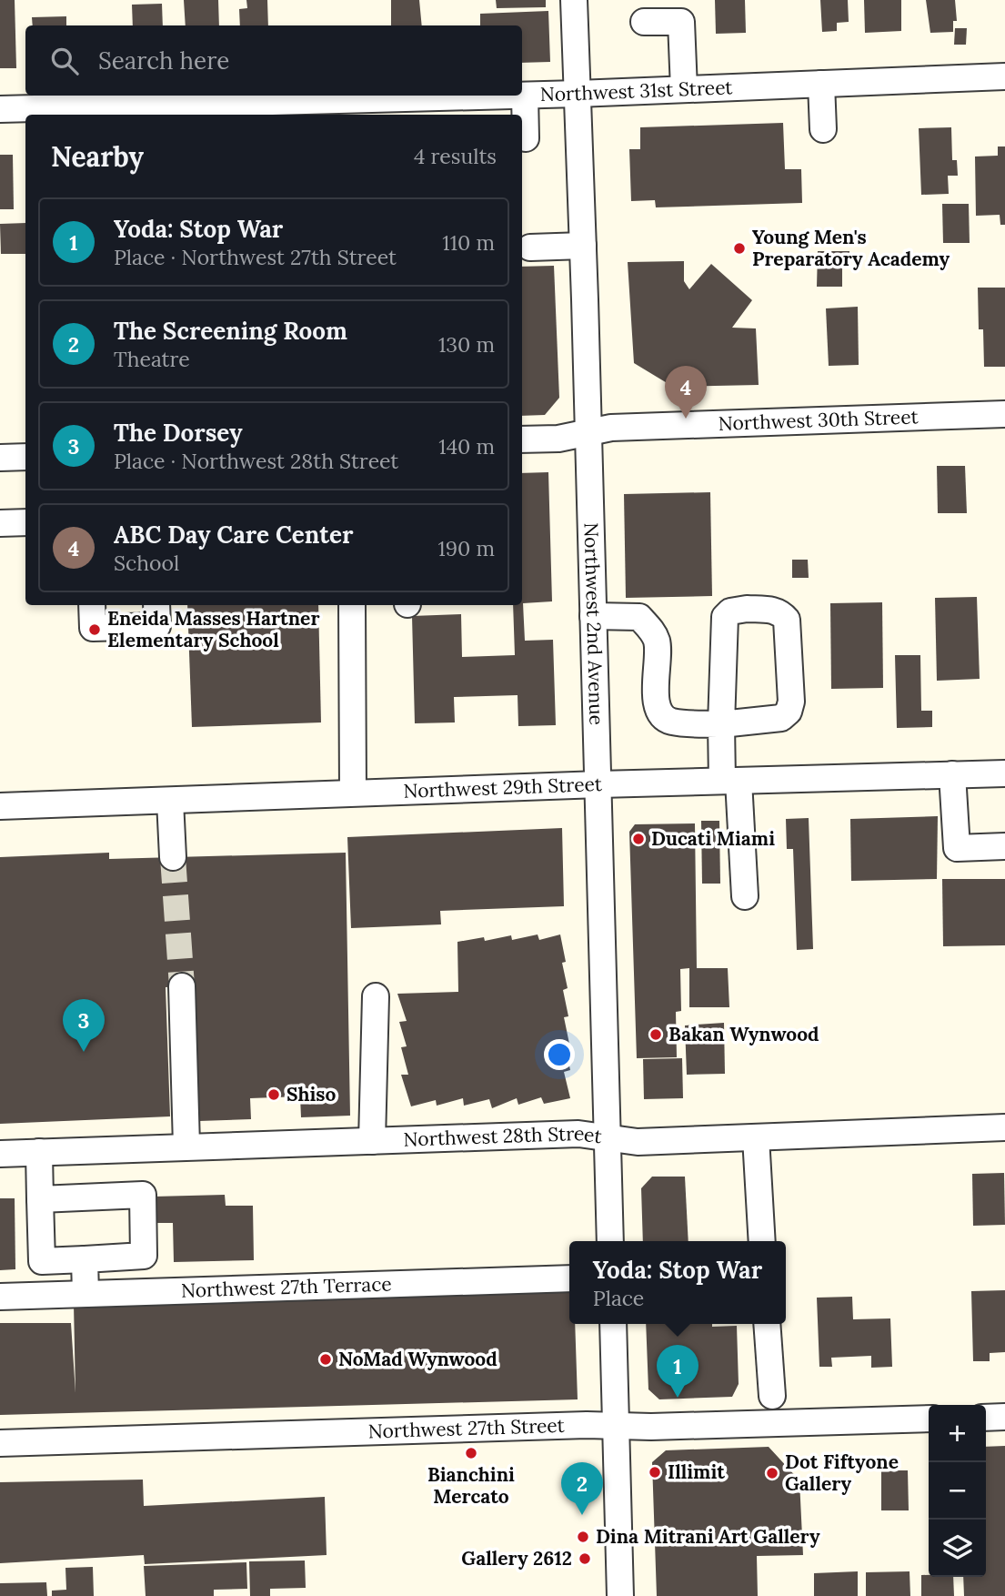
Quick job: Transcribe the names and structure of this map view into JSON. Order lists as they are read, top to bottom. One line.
{"streets":{"street":["Northwest 31st Street","Northwest 30th Street","Northwest 2nd Avenue","Northwest 29th Street","Northwest 28th Street","Northwest 27th Terrace","Northwest 27th Street"]},"crossings":[["Northwest 31st Street","Northwest 2nd Avenue"],["Northwest 30th Street","Northwest 2nd Avenue"],["Northwest 2nd Avenue","Northwest 29th Street"],["Northwest 2nd Avenue","Northwest 28th Street"]],"places":["Young Men's Preparatory Academy","Eneida Masses Hartner Elementary School","Ducati Miami","Bakan Wynwood","Shiso","NoMad Wynwood","Bianchini Mercato","Illimit","Dot Fiftyone Gallery","Dina Mitrani Art Gallery","Gallery 2612"],"page":{"search":"Search here","heading":["Nearby","4 results"],"list":[{"mark":"1","name":"Yoda: Stop War","note":"Place · Northwest 27th Street","value":"110 m"},{"mark":"2","name":"The Screening Room","note":"Theatre","value":"130 m"},{"mark":"3","name":"The Dorsey","note":"Place · Northwest 28th Street","value":"140 m"},{"mark":"4","name":"ABC Day Care Center","note":"School","value":"190 m"}],"pins":["4","3","1","2"],"popup":["Yoda: Stop War","Place"],"map_buttons":["+","−"]}}
